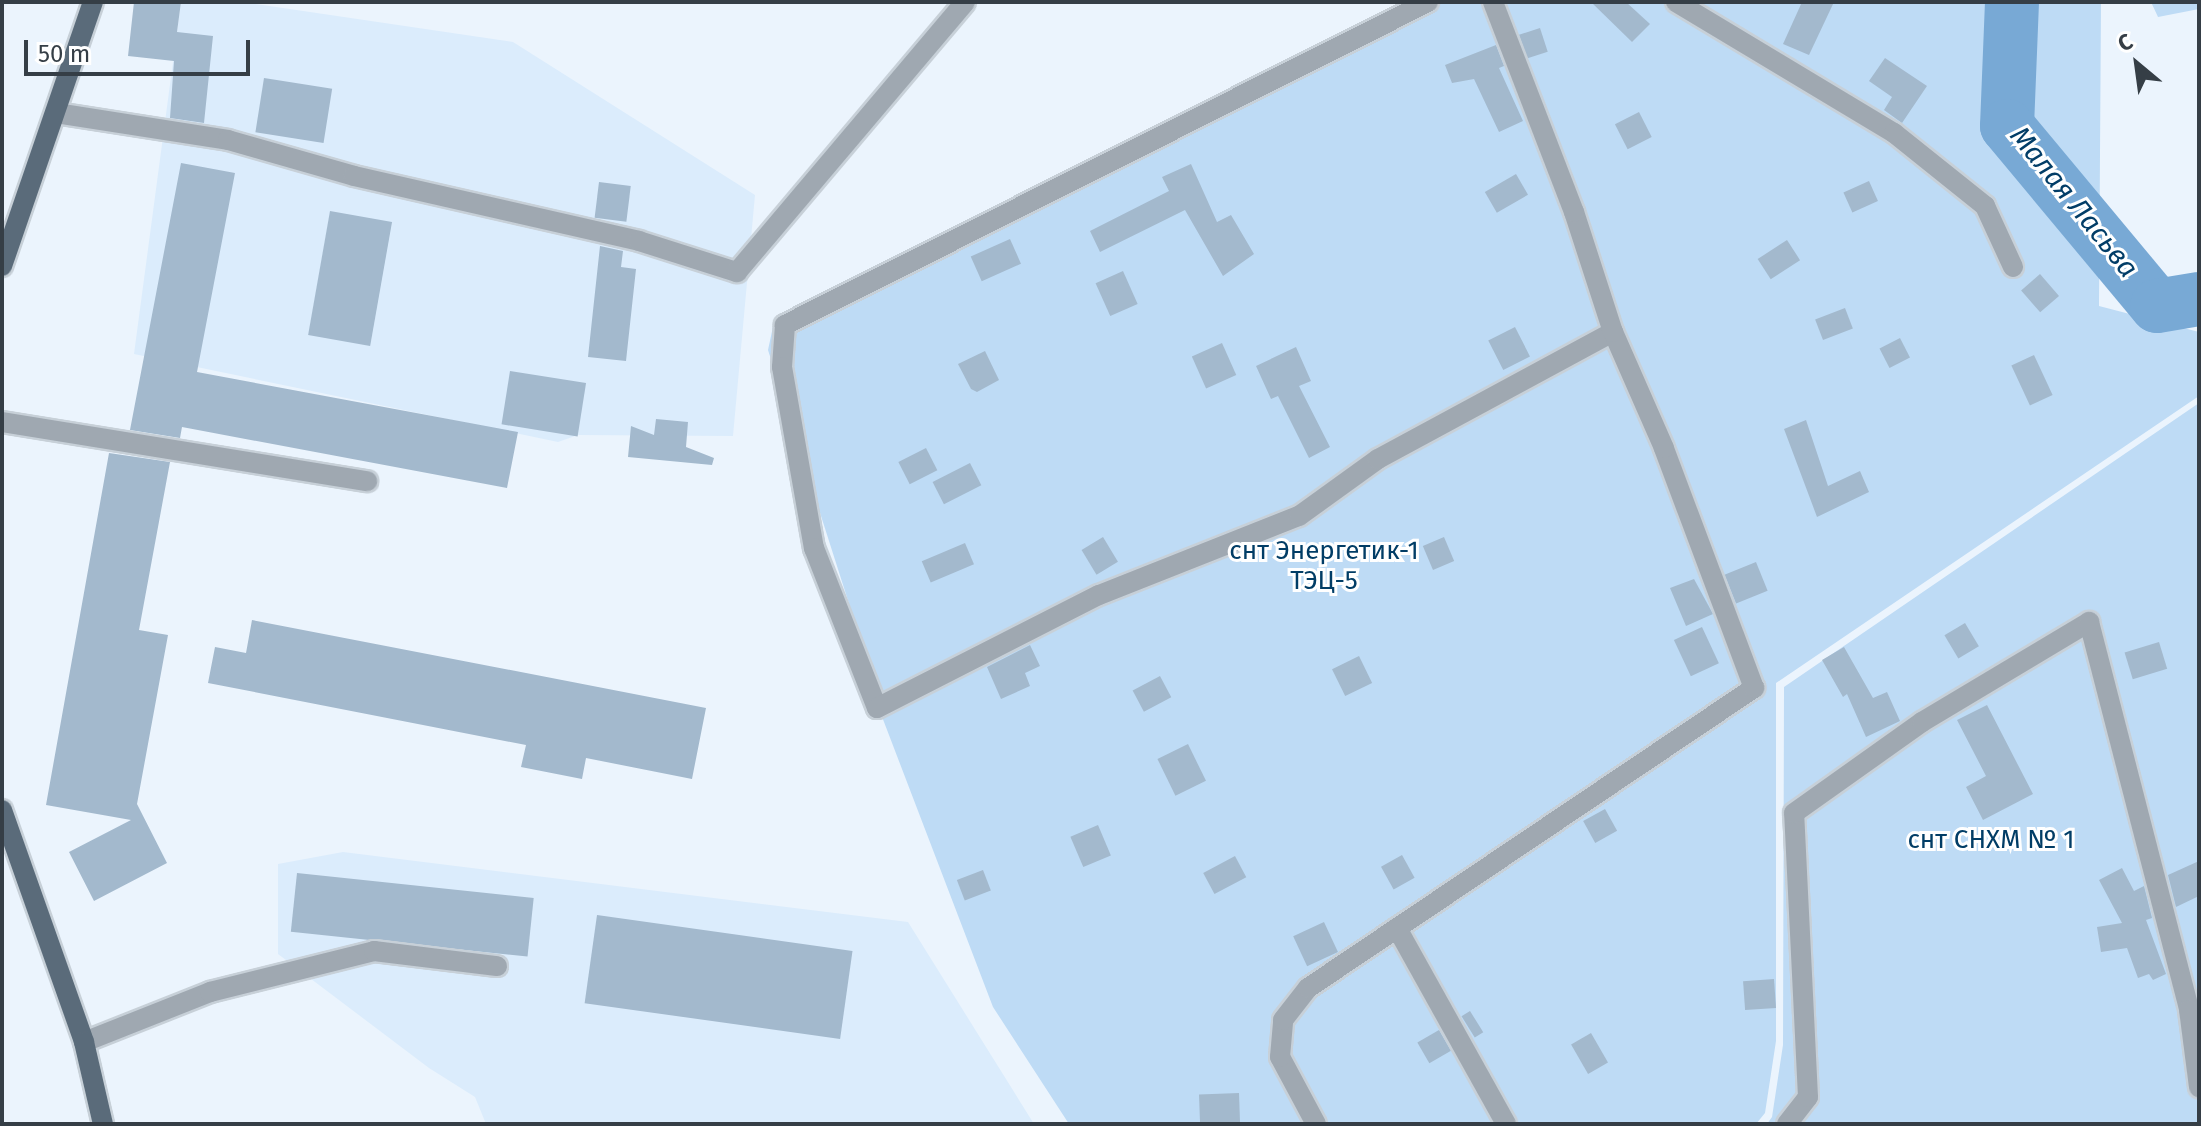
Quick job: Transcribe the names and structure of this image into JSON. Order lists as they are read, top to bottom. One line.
{"water":["Малая Ласьва"],"parks":["снт Энергетик-1 ТЭЦ-5","снт СНХМ № 1"],"scale_bar":"50 m","north":"top left"}
